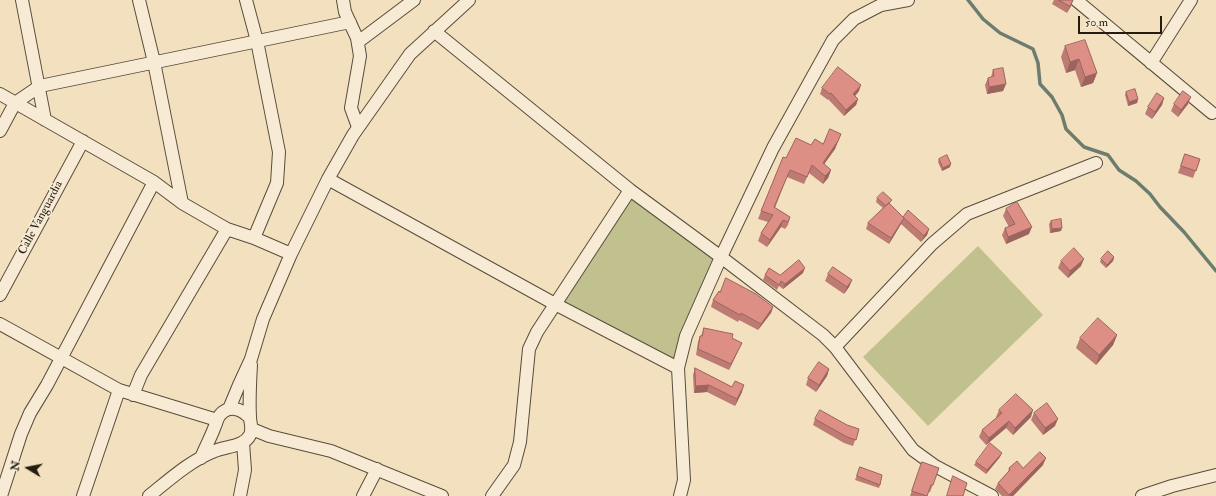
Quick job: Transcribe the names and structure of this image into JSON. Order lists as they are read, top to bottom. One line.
{"streets":{"street":["Calle Vanguardia"]},"scale_bar":"50 m","north":"left"}
